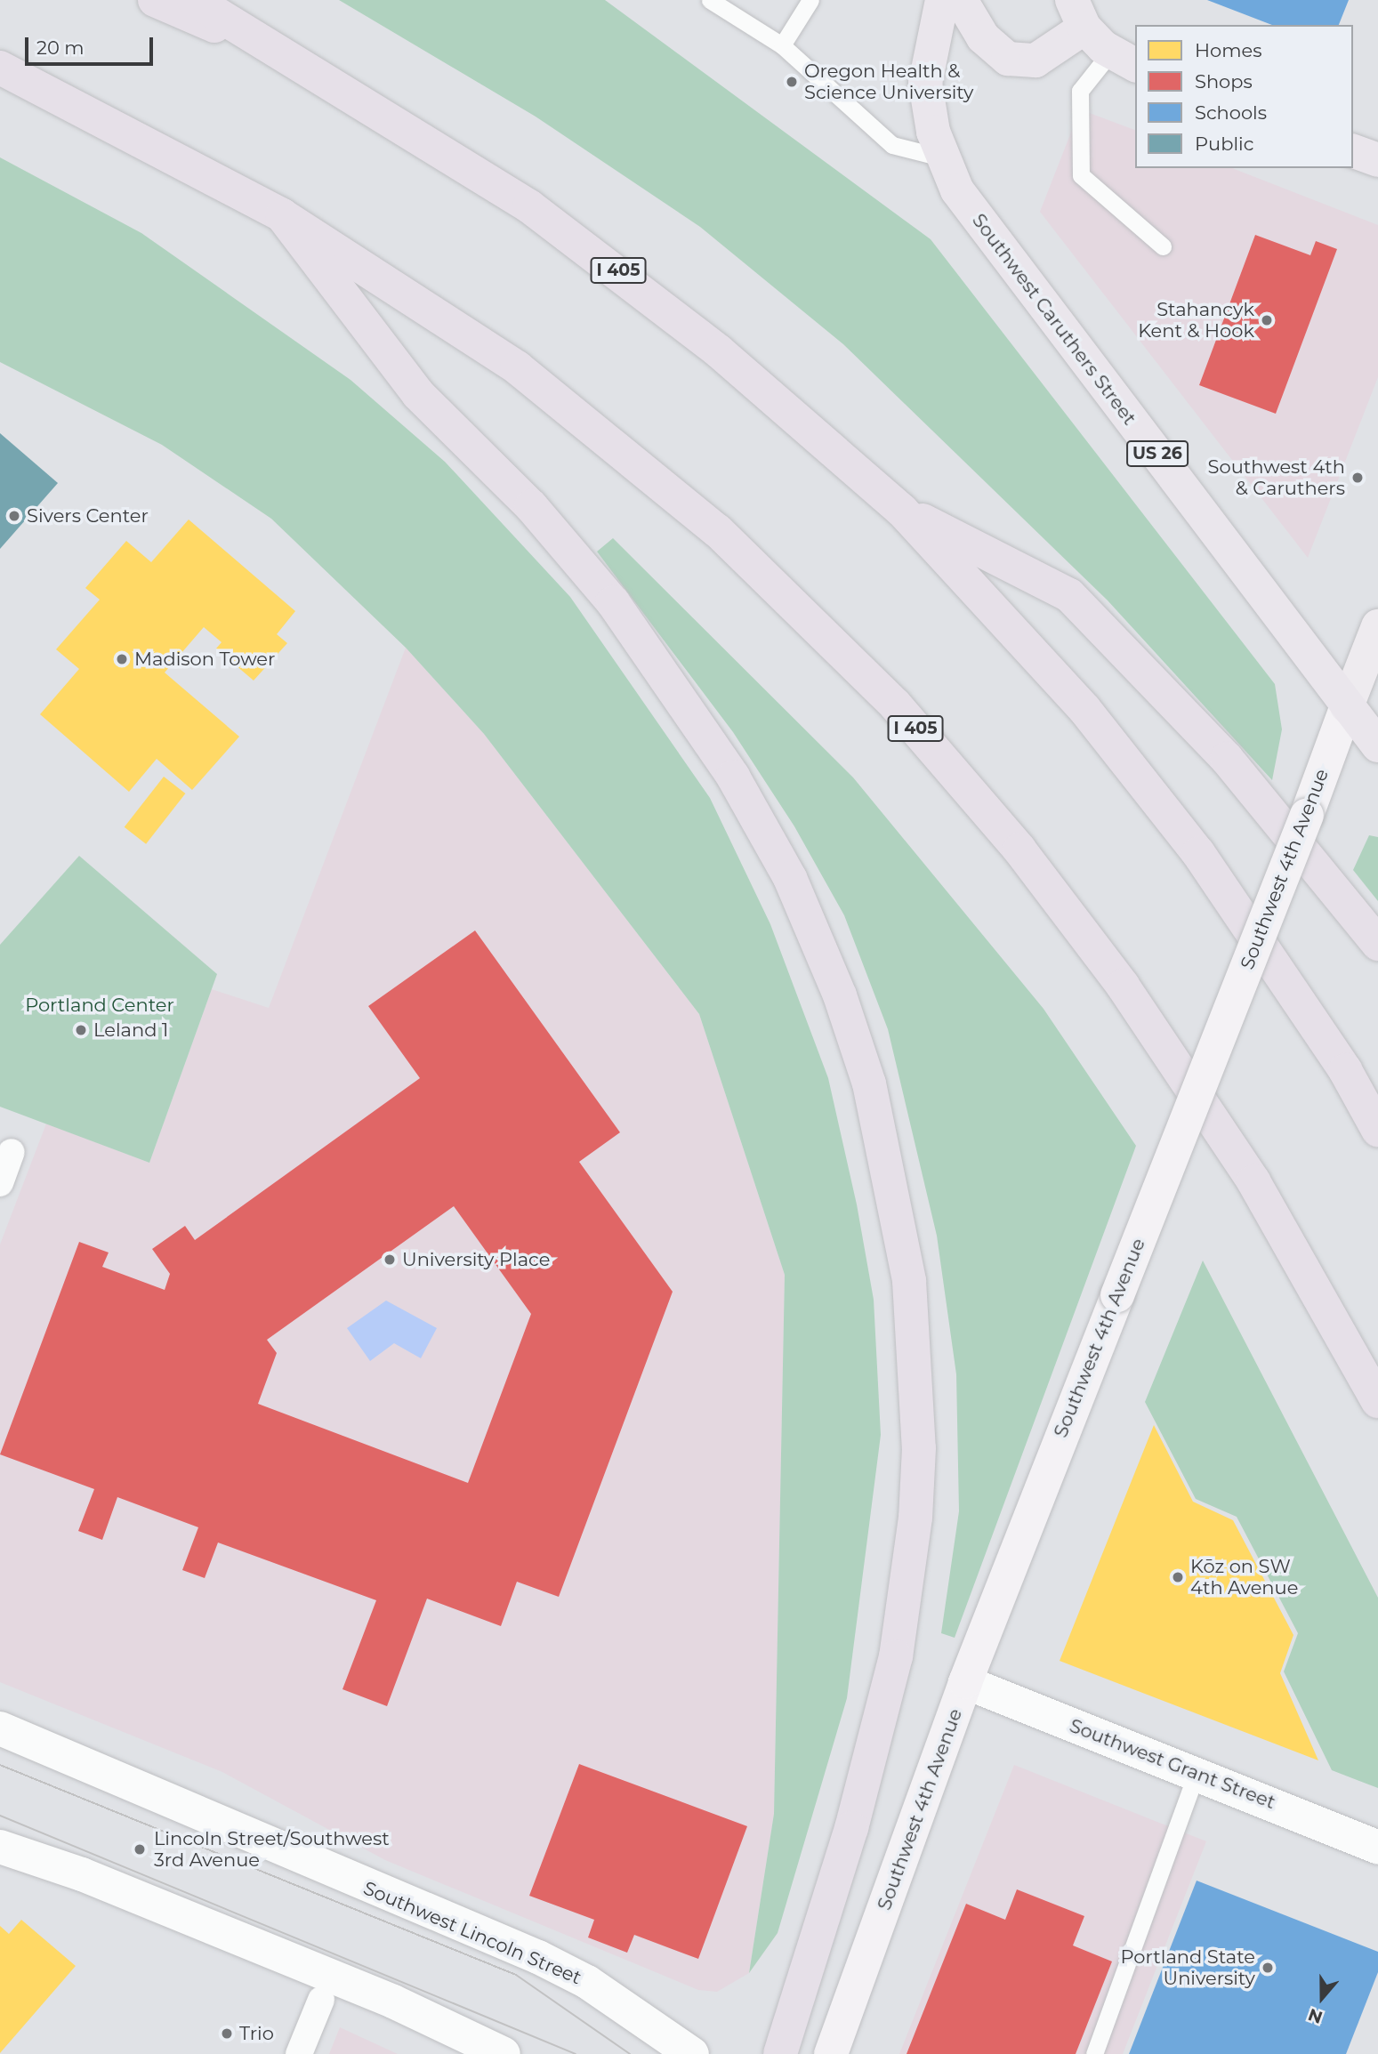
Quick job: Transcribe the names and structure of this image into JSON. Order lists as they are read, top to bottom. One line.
{"streets":{"highway":["I 405","Southwest Caruthers Street","US 26"],"main road":["Southwest 4th Avenue"],"street":["Southwest Grant Street","Southwest Lincoln Street"]},"crossings":[["Southwest Caruthers Street","US 26"],["Southwest Caruthers Street","Southwest 4th Avenue"],["US 26","Southwest 4th Avenue"],["Southwest 4th Avenue","Southwest Grant Street"]],"parks":["Portland Center"],"places":["Oregon Health & Science University","Stahancyk Kent & Hook","Southwest 4th & Caruthers","Sivers Center","Madison Tower","Leland 1","University Place","Kōz on SW 4th Avenue","Lincoln Street/Southwest 3rd Avenue","Portland State University","Trio"],"legend":["Homes","Shops","Schools","Public"],"scale_bar":"20 m","north":"bottom"}
